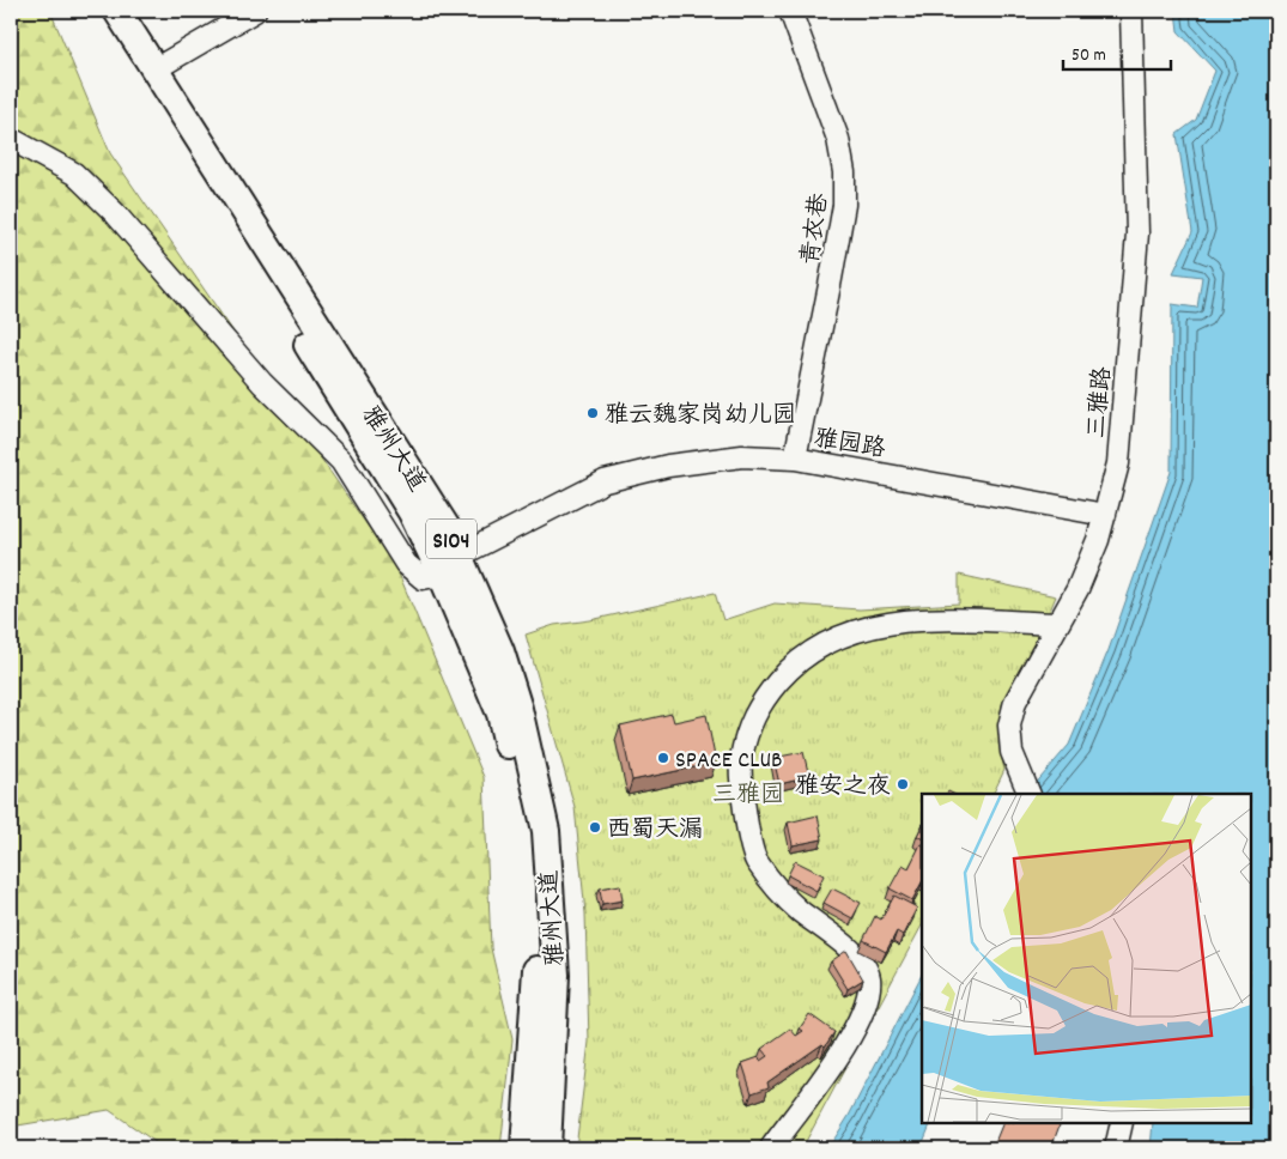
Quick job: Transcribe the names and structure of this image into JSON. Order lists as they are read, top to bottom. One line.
{"streets":{"main road":["雅州大道","S104"],"street":["青衣巷","三雅路","雅园路"]},"crossings":[["青衣巷","雅园路"],["三雅路","雅园路"],["雅园路","雅州大道"]],"parks":["三雅园"],"places":["雅云魏家岗幼儿园","SPACE CLUB","雅安之夜","西蜀天漏"],"scale_bar":"50 m"}
